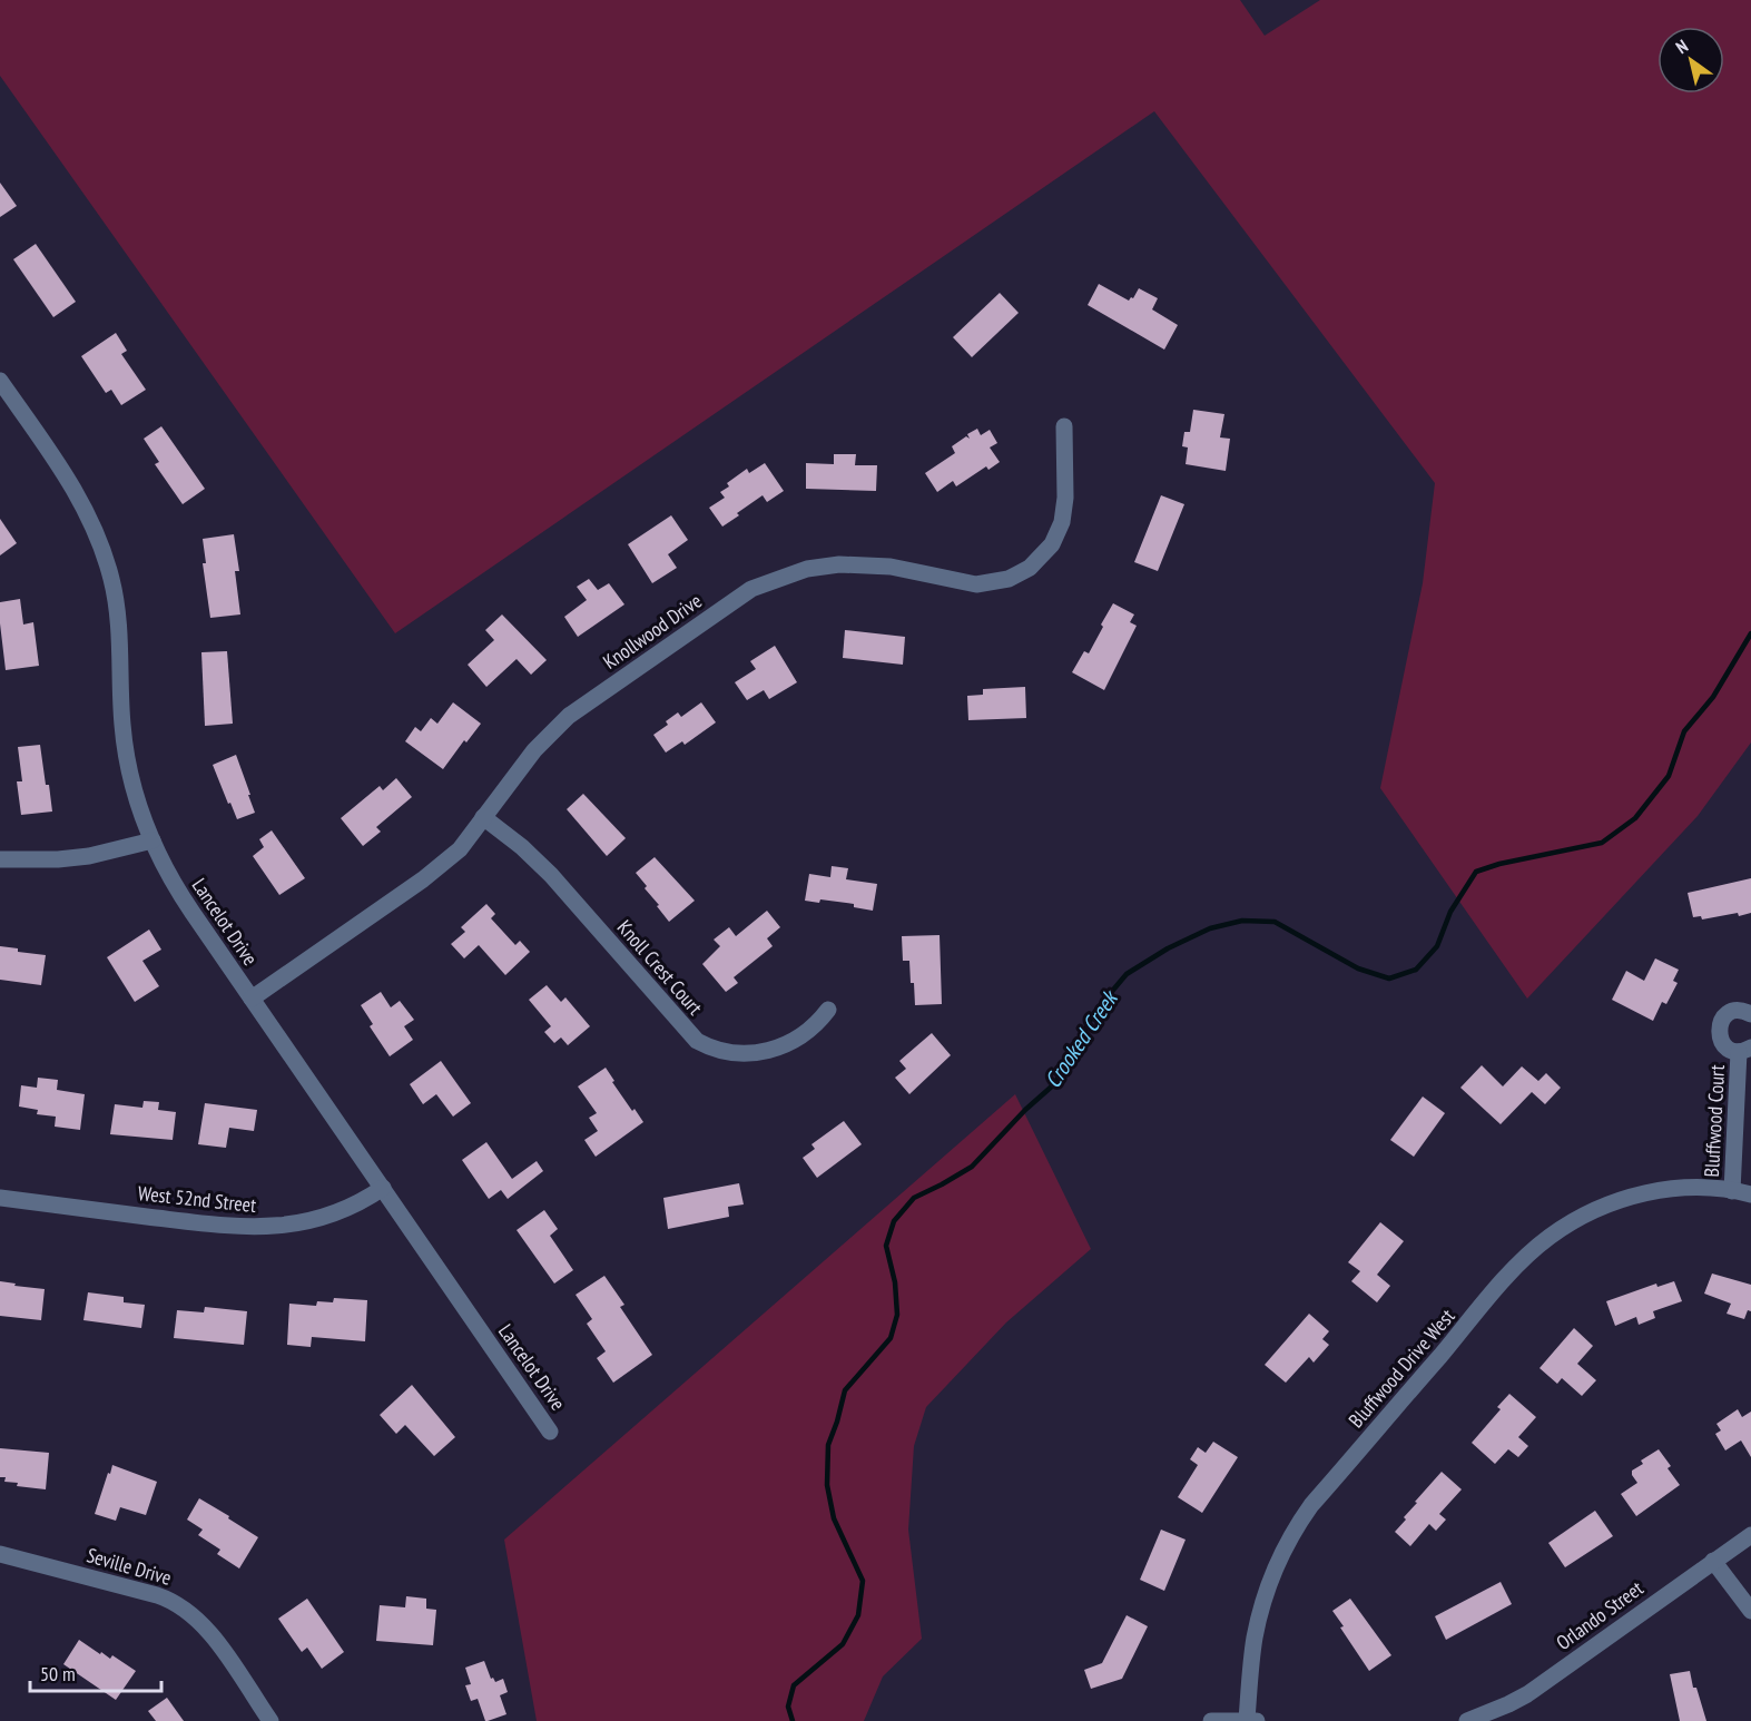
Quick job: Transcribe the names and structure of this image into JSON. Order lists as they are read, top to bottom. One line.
{"streets":{"street":["Knollwood Drive","Lancelot Drive","Knoll Crest Court","Bluffwood Court","West 52nd Street","Bluffwood Drive West","Seville Drive","Orlando Street"]},"crossings":[["Knollwood Drive","Lancelot Drive"],["Knollwood Drive","Knoll Crest Court"],["Lancelot Drive","West 52nd Street"],["Bluffwood Court","Bluffwood Drive West"]],"water":["Crooked Creek"],"scale_bar":"50 m","north":"top left"}
